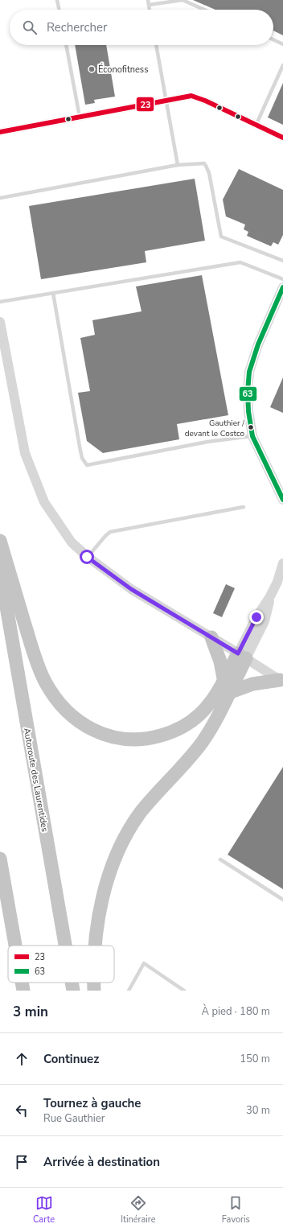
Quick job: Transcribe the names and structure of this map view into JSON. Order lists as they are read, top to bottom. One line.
{"streets":{"highway":["Autoroute des Laurentides"]},"places":["Éconofitness","Gauthier / devant le Costco"],"lines":["transit line 23","transit line 63"],"legend":["23","63"],"page":{"search":"Rechercher","heading":["3 min","À pied · 180 m"],"list":[["Continuez","150 m"],["Tournez à gauche","Rue Gauthier","30 m"],"Arrivée à destination"],"nav":["Carte","Itinéraire","Favoris"]}}
